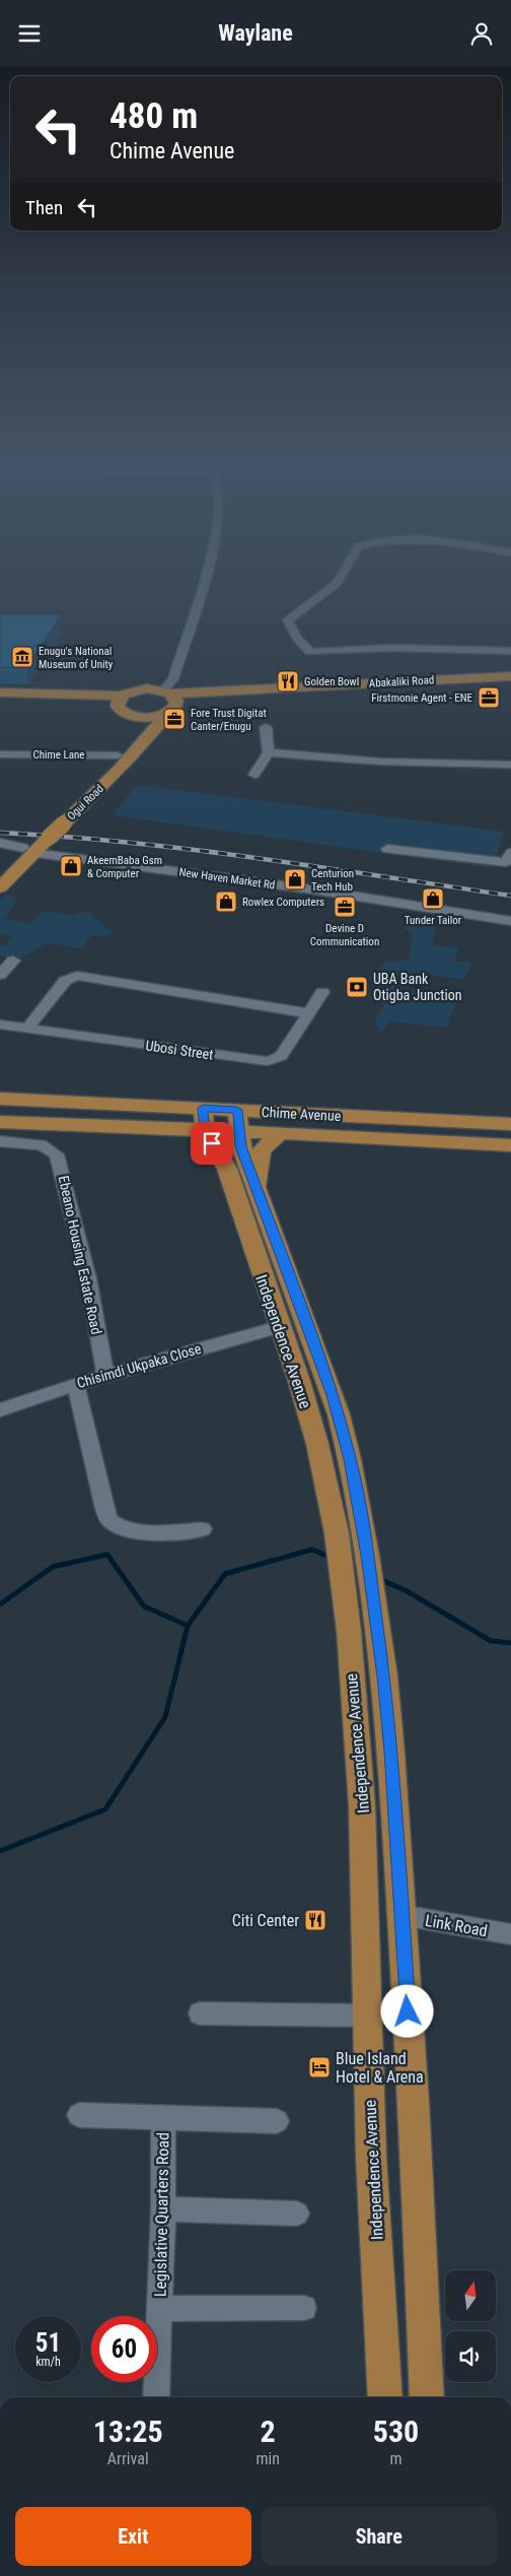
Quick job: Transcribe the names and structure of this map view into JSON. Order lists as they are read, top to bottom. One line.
{"streets":{"main road":["Abakaliki Road","Ogui Road","Chime Avenue","Independence Avenue"],"street":["Chime Lane","New Haven Market Rd","Ubosi Street","Ebeano Housing Estate Road","Chisimdi Ukpaka Close","Link Road","Legislative Quarters Road"]},"crossings":[["Abakaliki Road","Ogui Road"],["Chime Lane","Ogui Road"],["Ogui Road","New Haven Market Rd"],["Chime Avenue","Independence Avenue"],["Ebeano Housing Estate Road","Chisimdi Ukpaka Close"],["Independence Avenue","Chisimdi Ukpaka Close"],["Independence Avenue","Link Road"]],"places":{"museum":["Enugu's National Museum of Unity"],"restaurant":["Golden Bowl","Citi Center"],"office":["Firstmonie Agent - ENE","Fore Trust Digitat Canter/Enugu","Devine D Communication"],"shop":["AkeemBaba Gsm & Computer","Centurion Tech Hub","Tunder Tailor","Rowlex Computers"],"bank":["UBA Bank Otigba Junction"],"hotel":["Blue Island Hotel & Arena"]},"north":"top","page":{"header":"Waylane","turn":["480 m","Chime Avenue"],"then":"Then","speed":"51 km/h","limit":"60","eta":["13:25","Arrival","2","min","530","m"],"buttons":["Exit","Share"]}}
